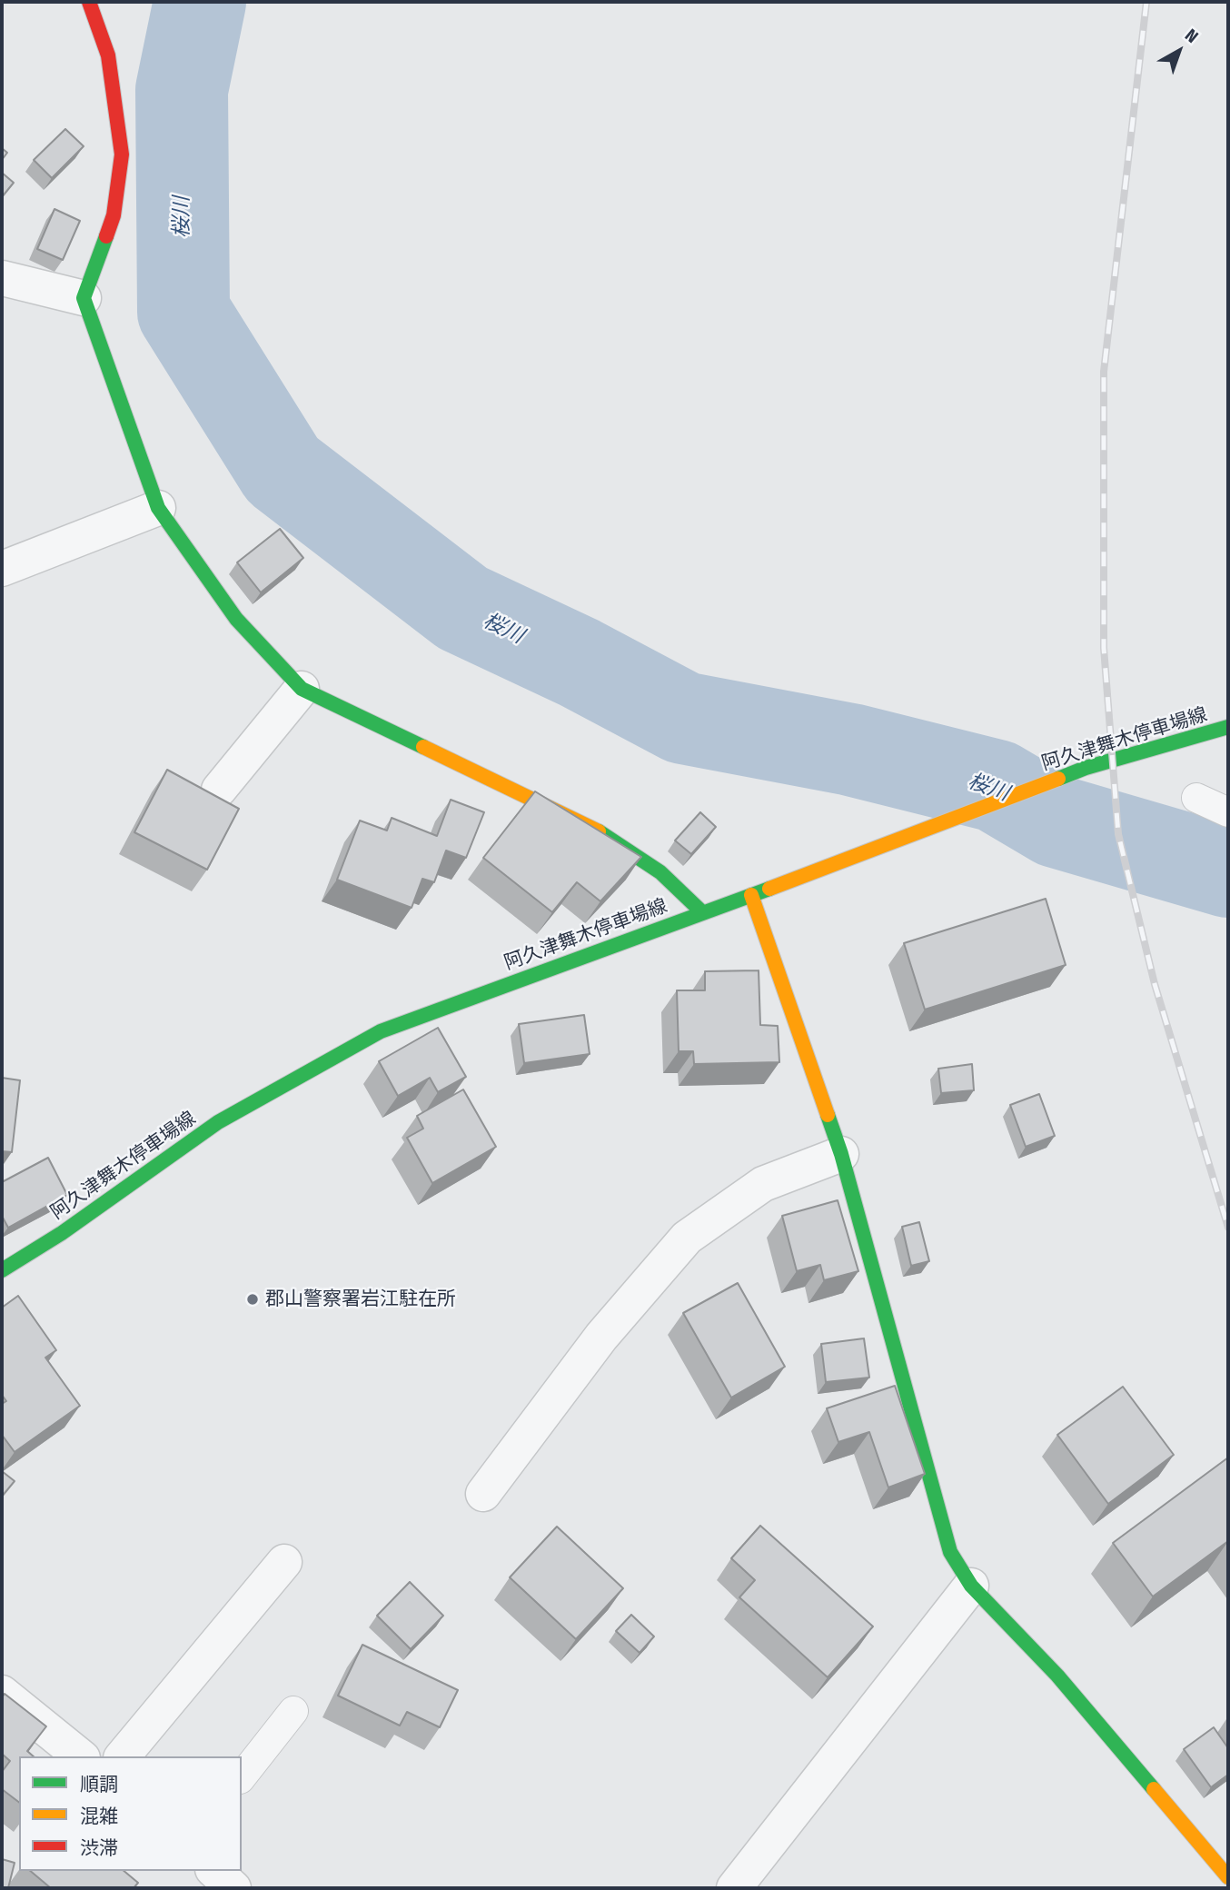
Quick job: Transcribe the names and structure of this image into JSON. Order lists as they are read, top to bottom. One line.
{"streets":{"street":["阿久津舞木停車場線"]},"water":["桜川"],"places":["郡山警察署岩江駐在所"],"legend":["順調","混雑","渋滞"],"north":"top right"}
